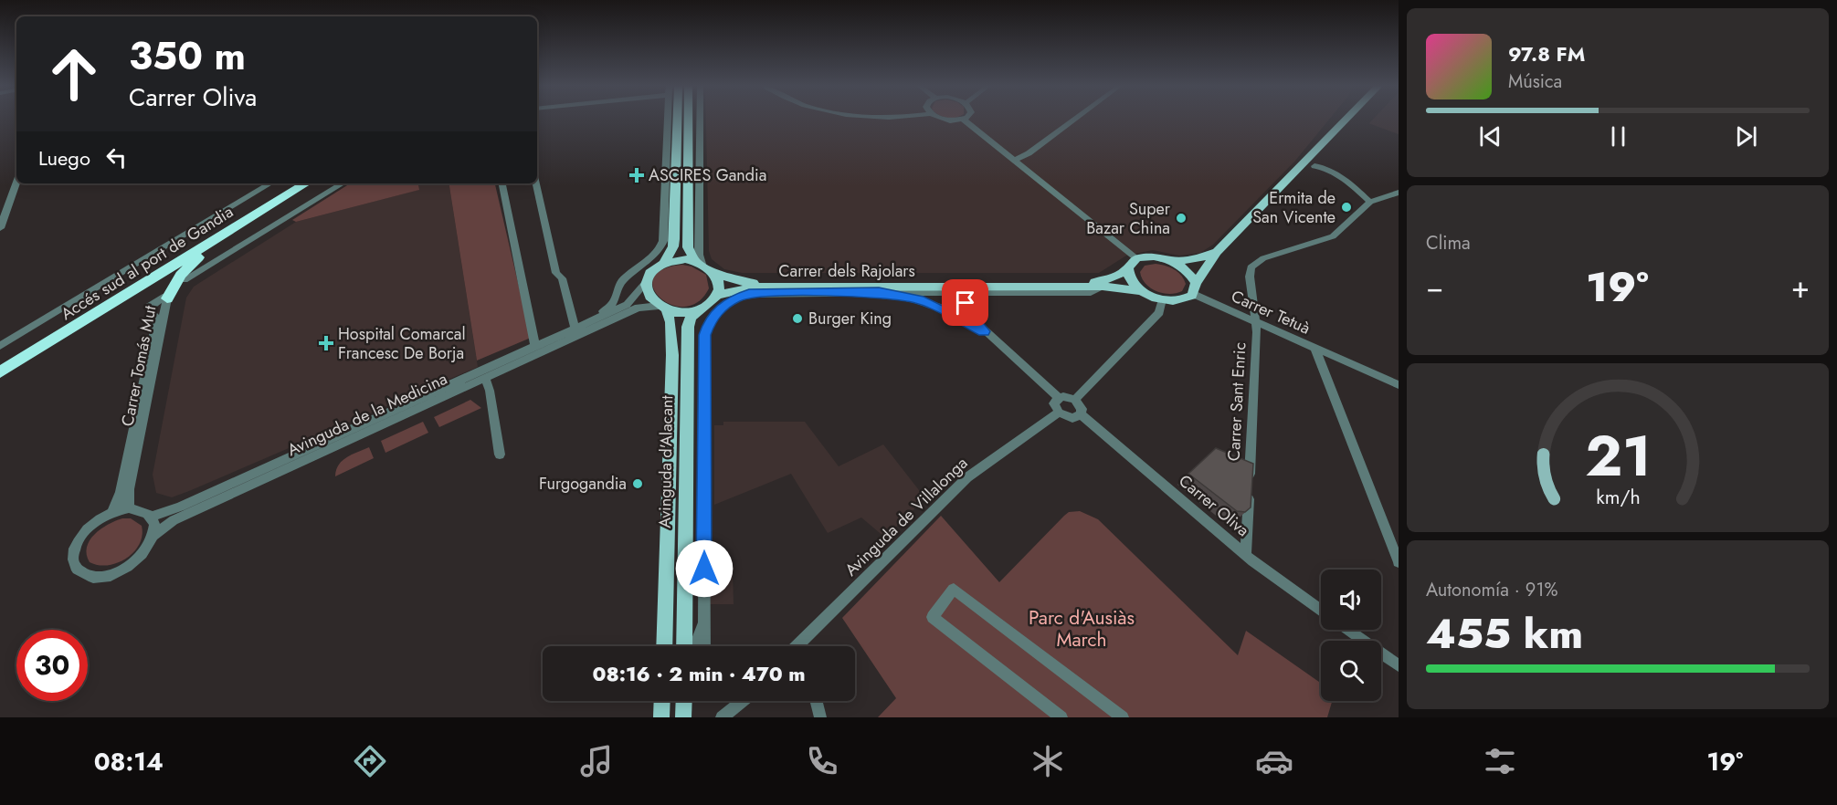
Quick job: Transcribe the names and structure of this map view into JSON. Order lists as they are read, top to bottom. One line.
{"streets":{"highway":["Accés sud al port de Gandia"],"main road":["Carrer dels Rajolars","Avinguda d'Alacant"],"street":["Carrer Tetuà","Carrer Tomás Mut","Carrer Sant Enric","Avinguda de la Medicina","Carrer Oliva","Avinguda de Villalonga"]},"crossings":[["Carrer dels Rajolars","Carrer Tetuà"],["Carrer dels Rajolars","Avinguda de la Medicina"],["Carrer dels Rajolars","Avinguda d'Alacant"],["Carrer Tetuà","Carrer Sant Enric"],["Carrer Tomás Mut","Avinguda de la Medicina"],["Carrer Sant Enric","Carrer Oliva"],["Avinguda de la Medicina","Avinguda d'Alacant"],["Carrer Oliva","Avinguda de Villalonga"]],"parks":["Parc d'Ausiàs March"],"places":{"health":["ASCIRES Gandia","Hospital Comarcal Francesc De Borja"],"other":["Ermita de San Vicente","Super Bazar China","Burger King","Furgogandia"]},"page":{"turn":["350 m","Carrer Oliva"],"song":["97.8 FM","Música"],"then":"Luego","tile":["Clima",["Autonomía · 91%","455 km"]],"heat":["−","19°","+"],"limit":"30","trip":"08:16 · 2 min · 470 m","tabs":["08:14","19°"],"gauge":["21","km/h"]}}
